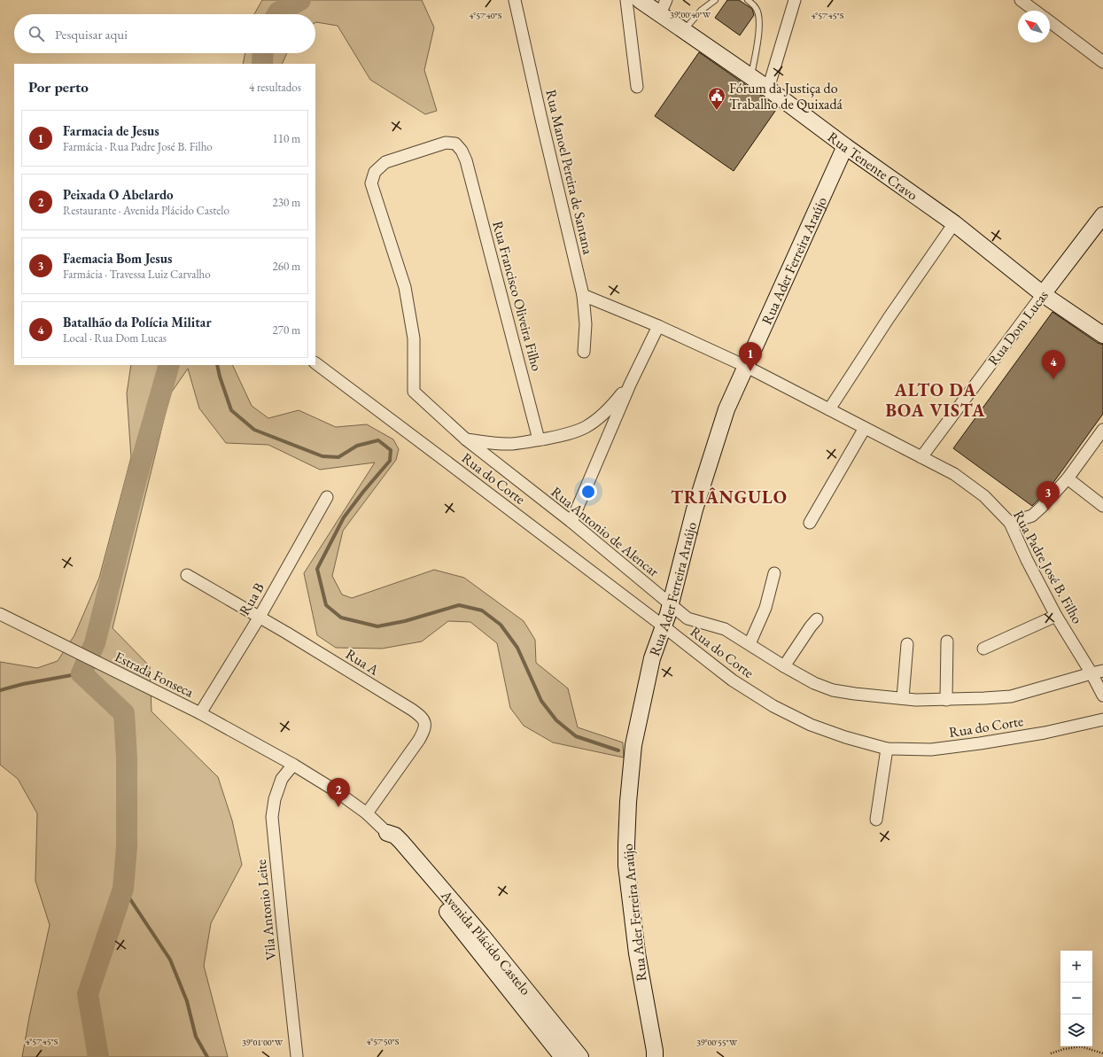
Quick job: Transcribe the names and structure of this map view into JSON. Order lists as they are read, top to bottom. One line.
{"streets":{"street":["Rua Tenente Cravo","Rua Manoel Pereira de Santana","Rua Ader Ferreira Araújo","Rua Francisco Oliveira Filho","Rua Dom Lucas","Rua do Corte","Rua Antonio de Alencar","Rua Padre José B. Filho","Rua B","Rua A","Estrada Fonseca","Vila Antonio Leite","Avenida Plácido Castelo"]},"crossings":[["Rua Tenente Cravo","Rua Ader Ferreira Araújo"],["Rua Tenente Cravo","Rua Dom Lucas"],["Rua Manoel Pereira de Santana","Rua Padre José B. Filho"],["Rua Ader Ferreira Araújo","Rua do Corte"],["Rua Ader Ferreira Araújo","Rua Antonio de Alencar"],["Rua Ader Ferreira Araújo","Rua Padre José B. Filho"],["Rua Francisco Oliveira Filho","Rua Antonio de Alencar"],["Rua Dom Lucas","Rua Padre José B. Filho"],["Rua Antonio de Alencar","Rua Padre José B. Filho"],["Rua B","Rua A"],["Rua B","Estrada Fonseca"],["Rua A","Avenida Plácido Castelo"],["Estrada Fonseca","Vila Antonio Leite"],["Estrada Fonseca","Avenida Plácido Castelo"],["Vila Antonio Leite","Avenida Plácido Castelo"]],"districts":["ALTO DA BOA VISTA","TRIÂNGULO"],"places":{"public building":["Fórum da Justiça do Trabalho de Quixadá"]},"north":"top left","page":{"search":"Pesquisar aqui","heading":["Por perto","4 resultados"],"list":[{"mark":"1","name":"Farmacia de Jesus","note":"Farmácia · Rua Padre José B. Filho","value":"110 m"},{"mark":"2","name":"Peixada O Abelardo","note":"Restaurante · Avenida Plácido Castelo","value":"230 m"},{"mark":"3","name":"Faemacia Bom Jesus","note":"Farmácia · Travessa Luiz Carvalho","value":"260 m"},{"mark":"4","name":"Batalhão da Polícia Militar","note":"Local · Rua Dom Lucas","value":"270 m"}],"pins":["1","4","3","2"],"map_buttons":["+","−"]},"coordinates":["39°00'40\"W","4°57'40\"S","4°57'45\"S","4°57'50\"S","39°01'00\"W","39°00'55\"W"]}
